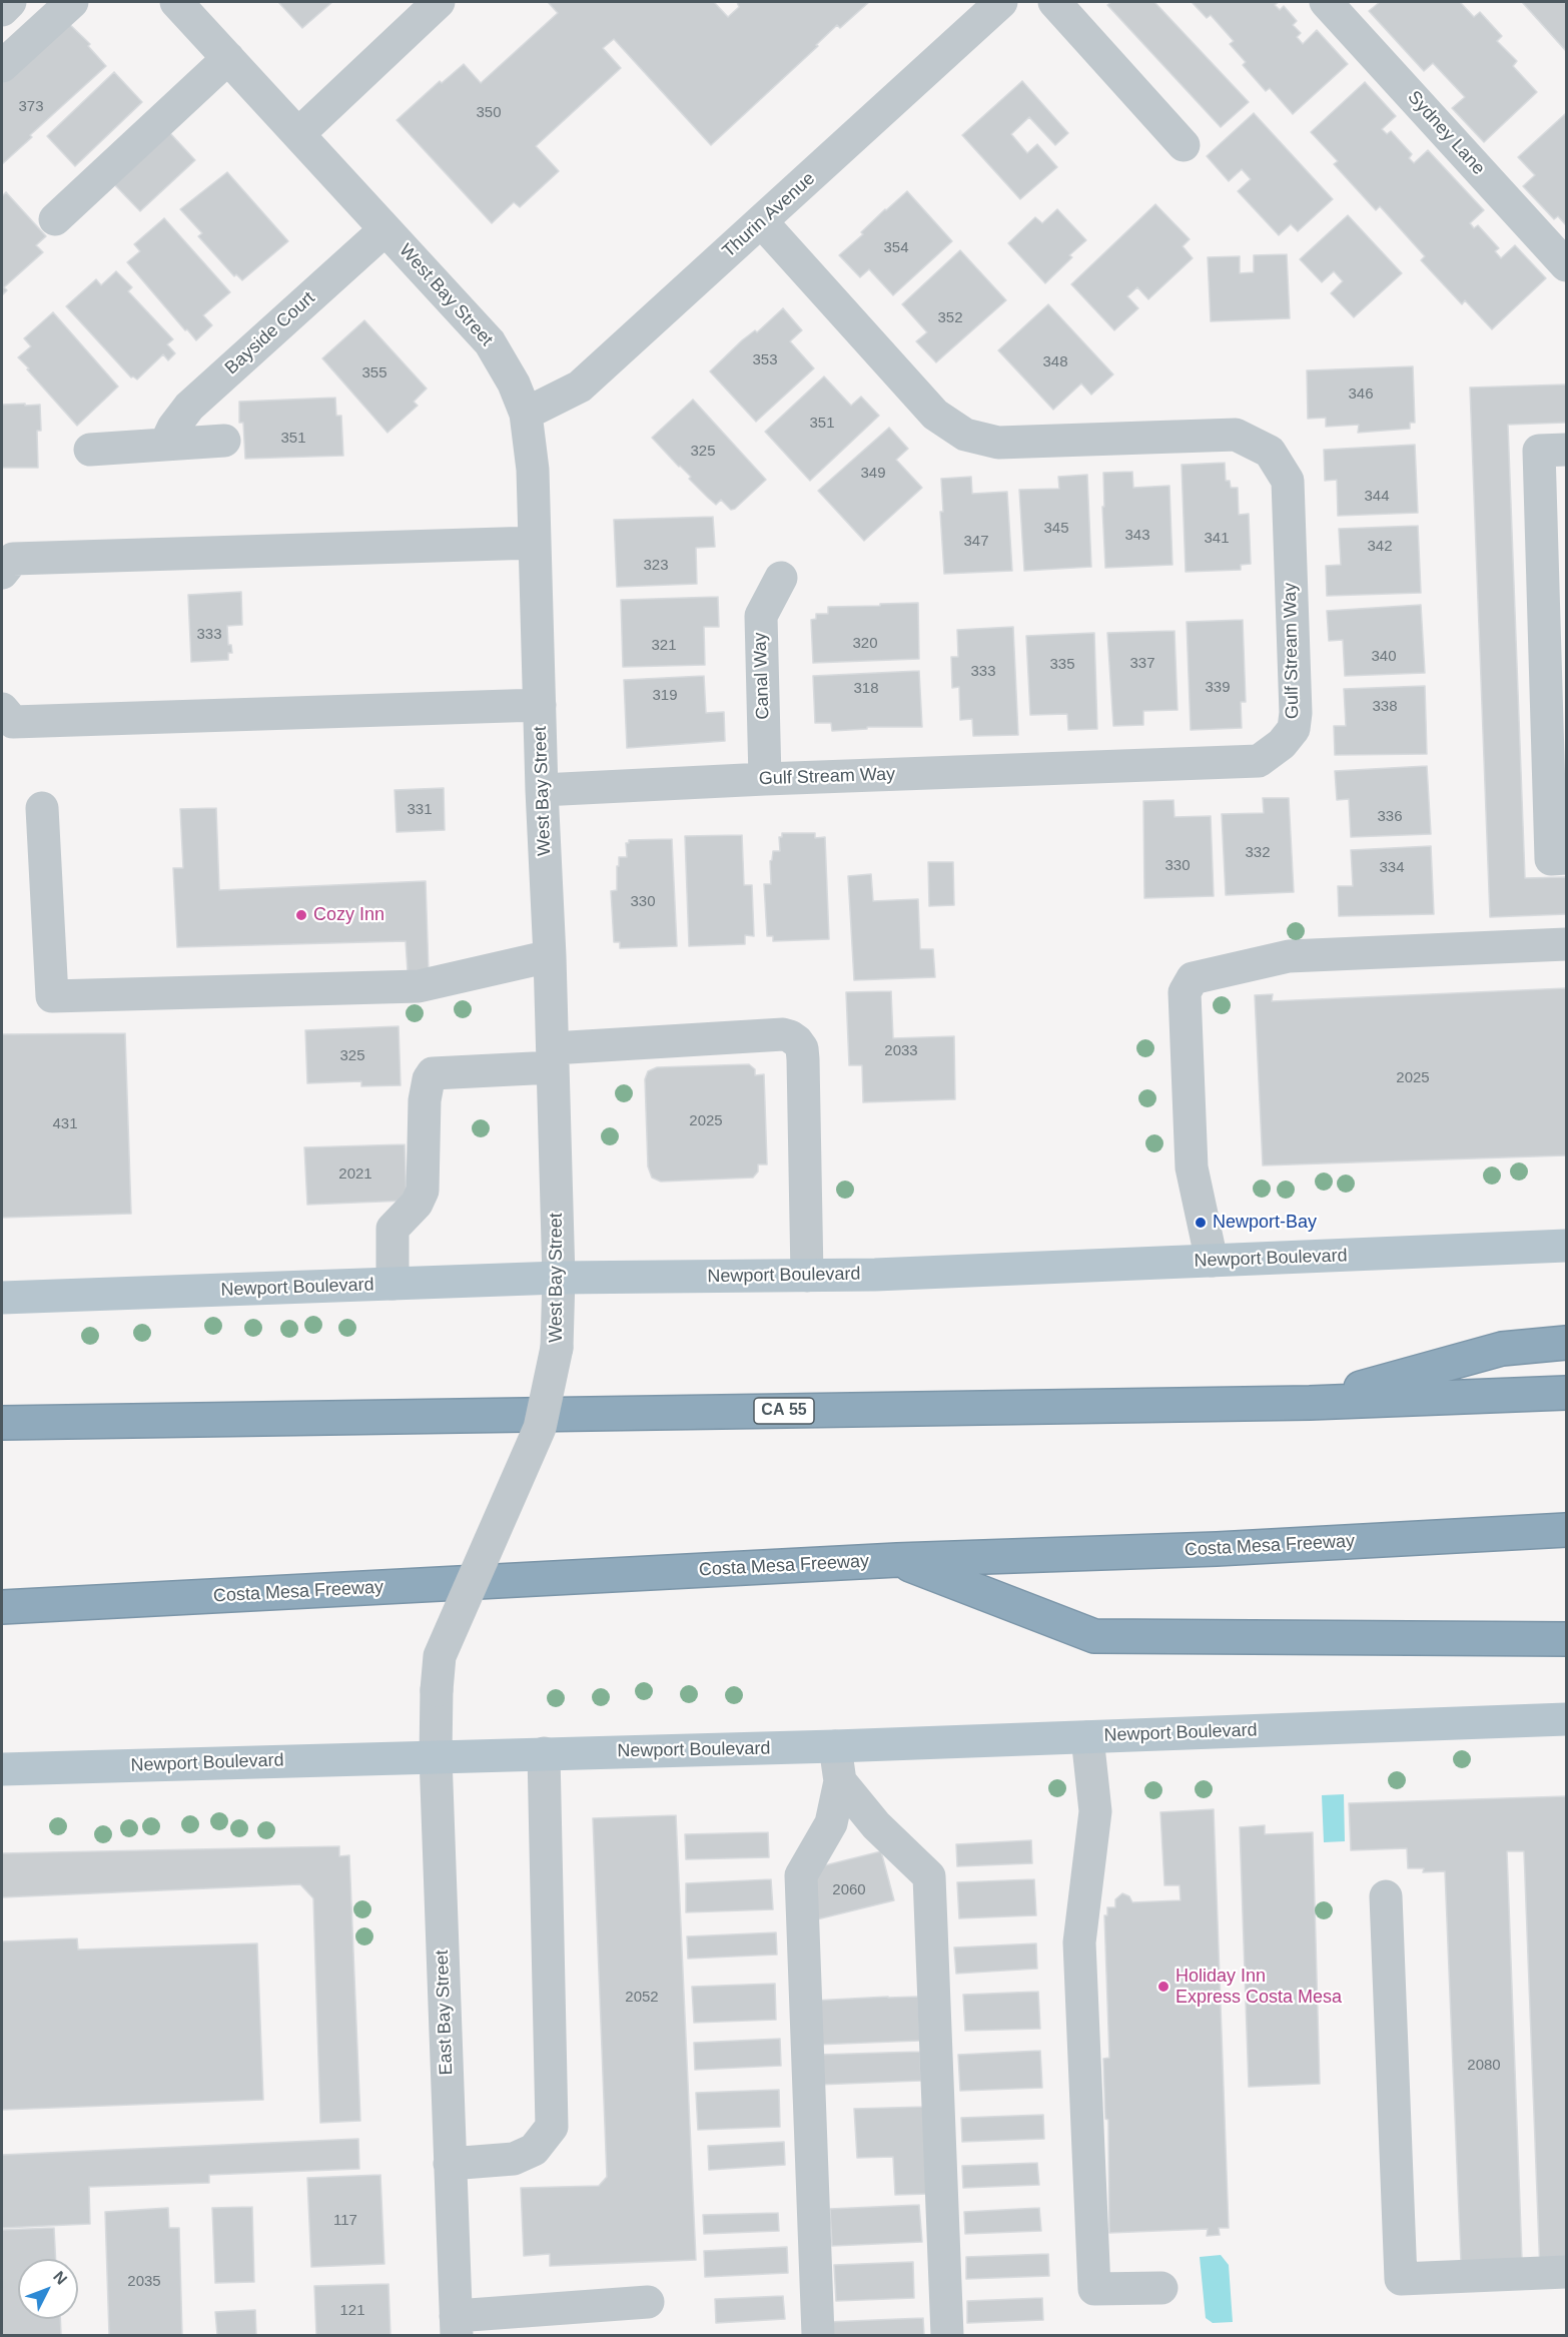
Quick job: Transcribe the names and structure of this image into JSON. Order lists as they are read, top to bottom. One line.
{"streets":{"highway":["CA 55","Costa Mesa Freeway"],"main road":["Newport Boulevard"],"street":["Sydney Lane","Thurin Avenue","West Bay Street","Bayside Court","Gulf Stream Way","Canal Way","East Bay Street"]},"crossings":[["Thurin Avenue","West Bay Street"],["Thurin Avenue","Gulf Stream Way"],["West Bay Street","Bayside Court"],["West Bay Street","Gulf Stream Way"],["West Bay Street","Newport Boulevard"],["West Bay Street","East Bay Street"],["Gulf Stream Way","Canal Way"],["Newport Boulevard","East Bay Street"]],"places":["Cozy Inn","Newport-Bay","Holiday Inn Express Costa Mesa"],"house_numbers":["373","350","354","352","353","348","355","346","351","351","325","349","344","345","343","341","347","342","323","333","320","321","340","337","335","333","339","318","319","338","331","336","332","330","334","330","2033","325","2025","2025","431","2021","2060","2052","2080","117","2035","121"],"north":"top right"}
